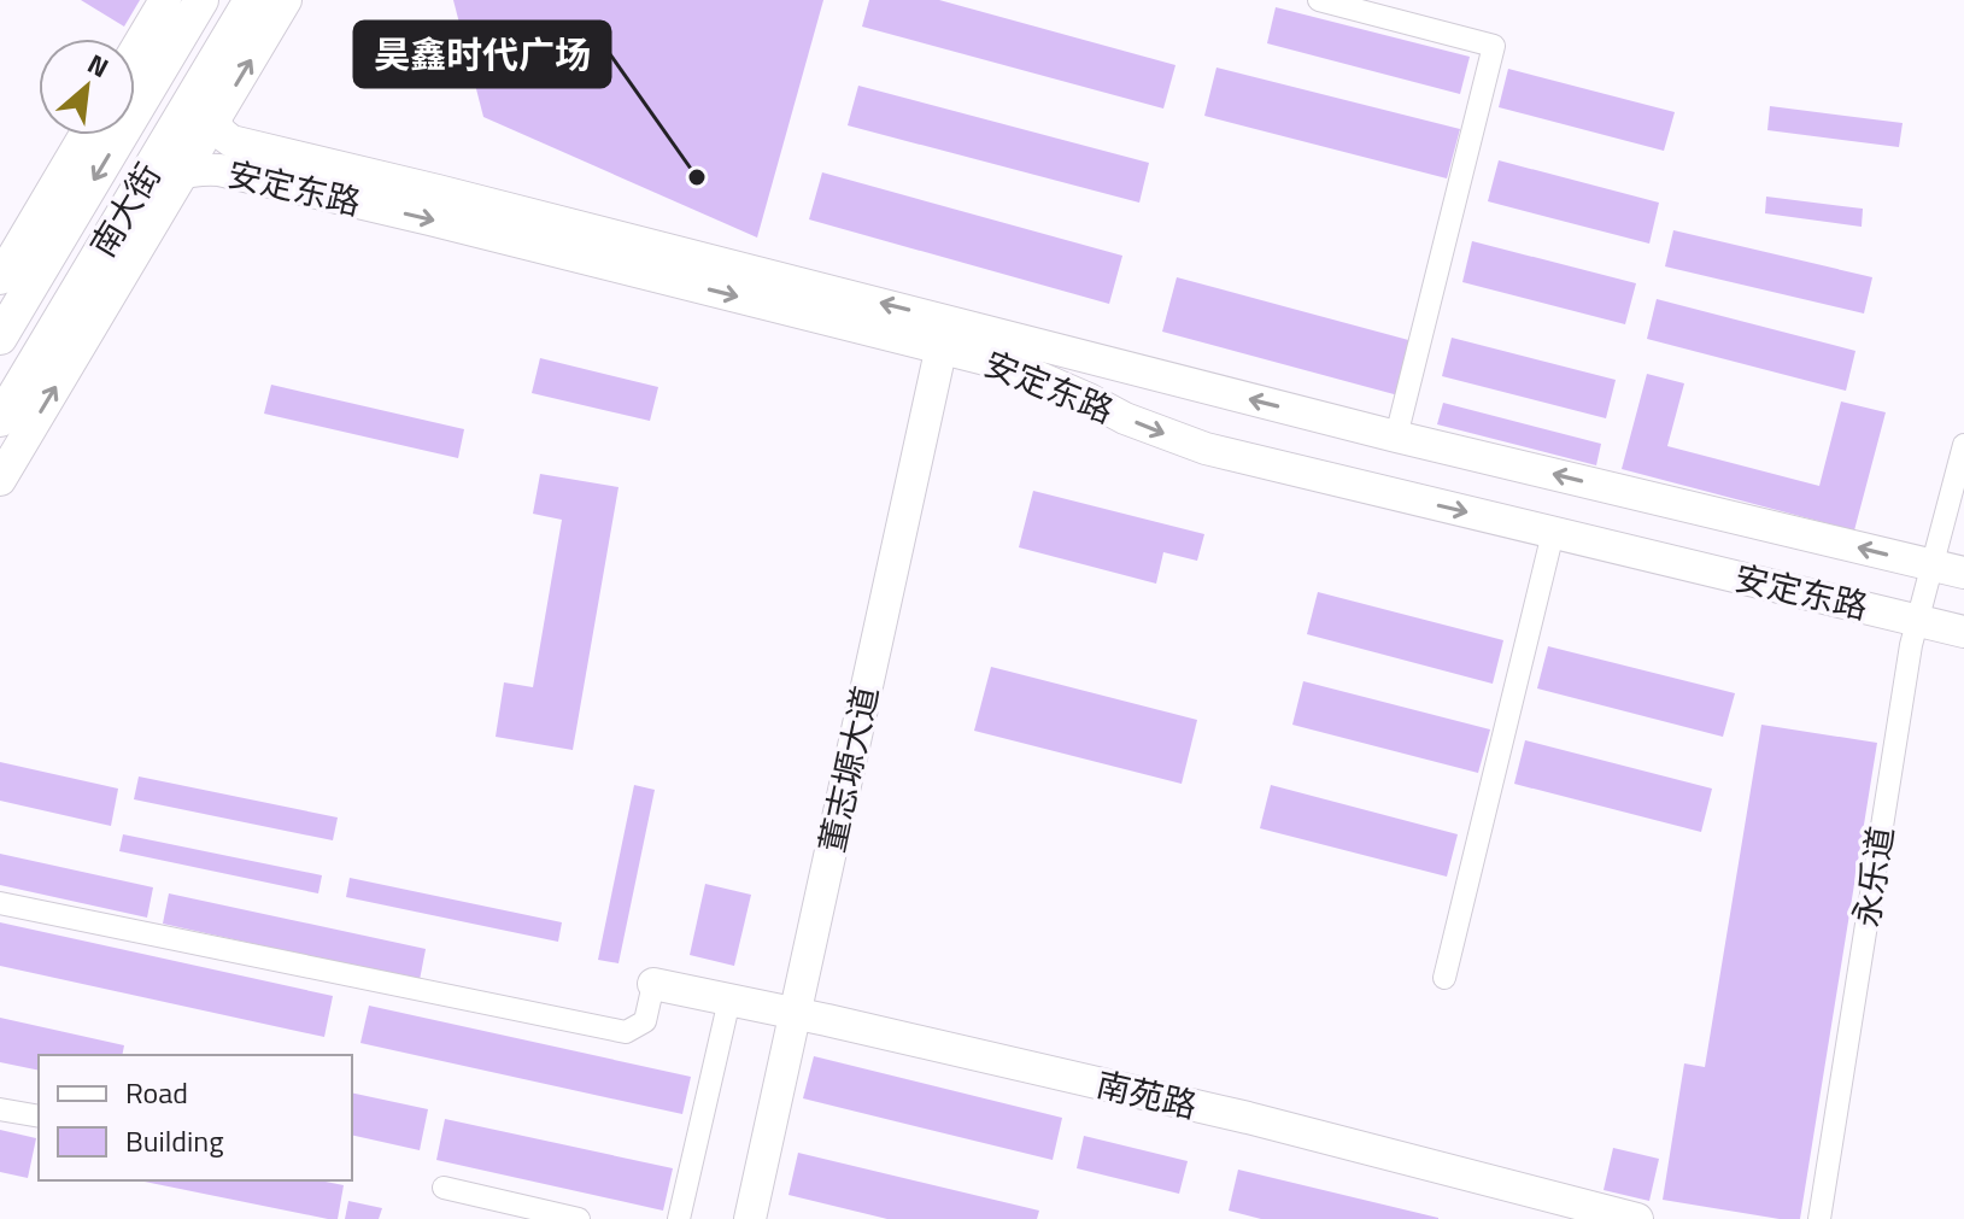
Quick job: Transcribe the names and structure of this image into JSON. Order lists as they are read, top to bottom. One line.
{"streets":{"main road":["安定东路","南大街","董志塬大道","南苑路"],"street":["永乐道"]},"crossings":[["安定东路","南大街"],["安定东路","董志塬大道"],["安定东路","永乐道"],["董志塬大道","南苑路"]],"places":["昊鑫时代广场"],"legend":["Road","Building"],"north":"top right"}
